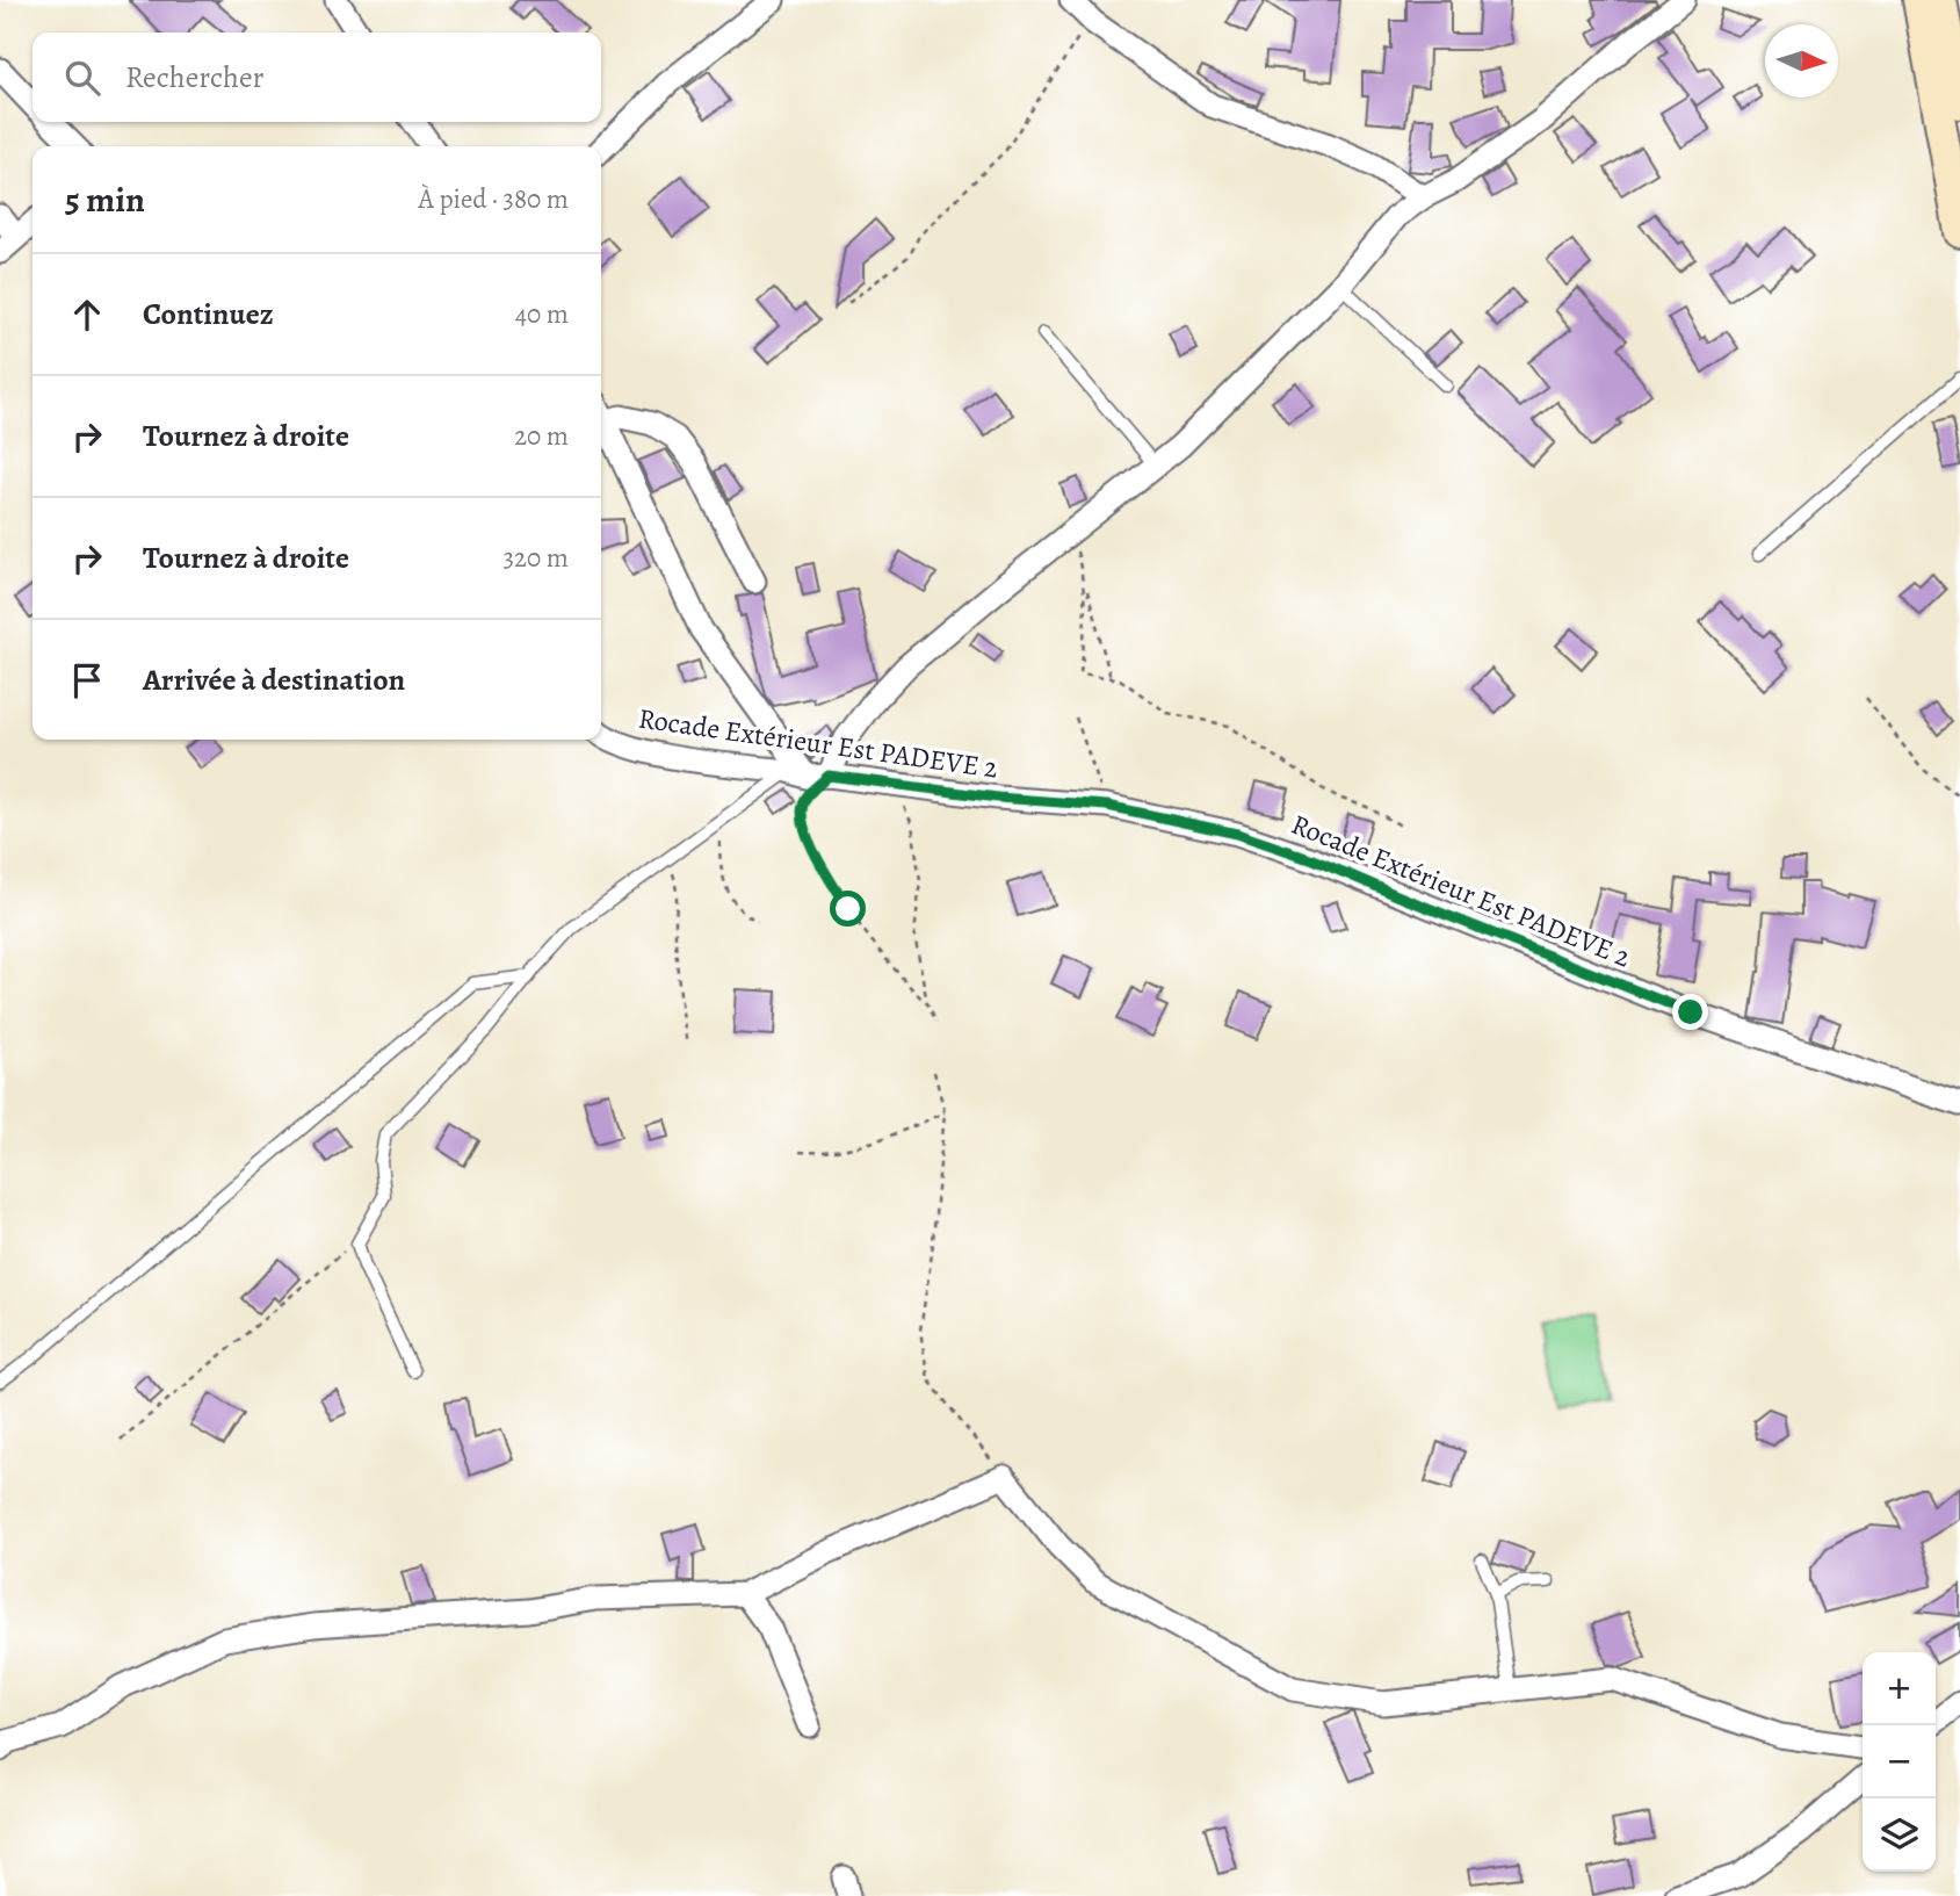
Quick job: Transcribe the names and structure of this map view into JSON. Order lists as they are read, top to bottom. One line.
{"streets":{"street":["Rocade Extérieur Est PADEVE 2"]},"north":"right","page":{"search":"Rechercher","heading":["5 min","À pied · 380 m"],"list":[["Continuez","40 m"],["Tournez à droite","20 m"],["Tournez à droite","320 m"],"Arrivée à destination"],"map_buttons":["+","−"]}}
